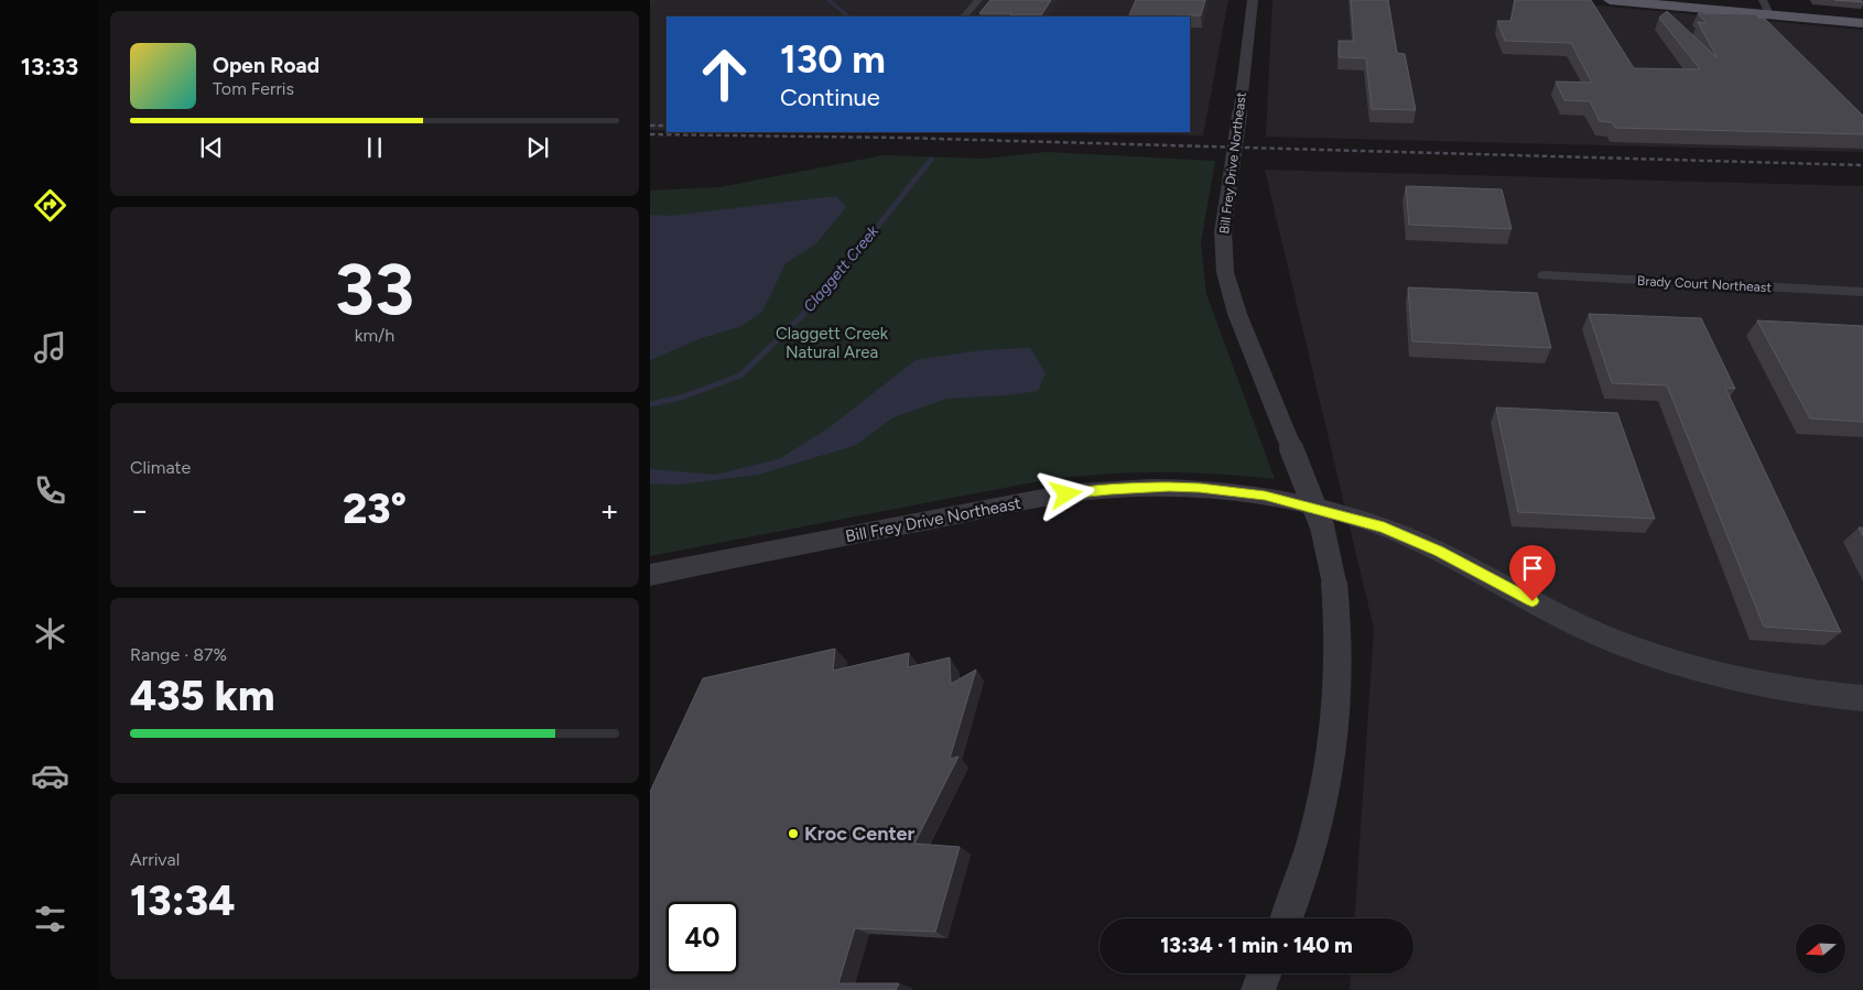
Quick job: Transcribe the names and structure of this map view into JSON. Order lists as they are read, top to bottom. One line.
{"streets":{"street":["Bill Frey Drive Northeast","Brady Court Northeast"]},"water":["Claggett Creek"],"parks":["Claggett Creek Natural Area"],"places":["Kroc Center"],"north":"left","page":{"tabs":"13:33","turn":["130 m","Continue"],"song":["Open Road","Tom Ferris"],"tile":[["33","km/h"],"Climate",["Range · 87%","435 km"],["Arrival","13:34"]],"heat":["−","23°","+"],"limit":"40","trip":"13:34 · 1 min · 140 m"}}
